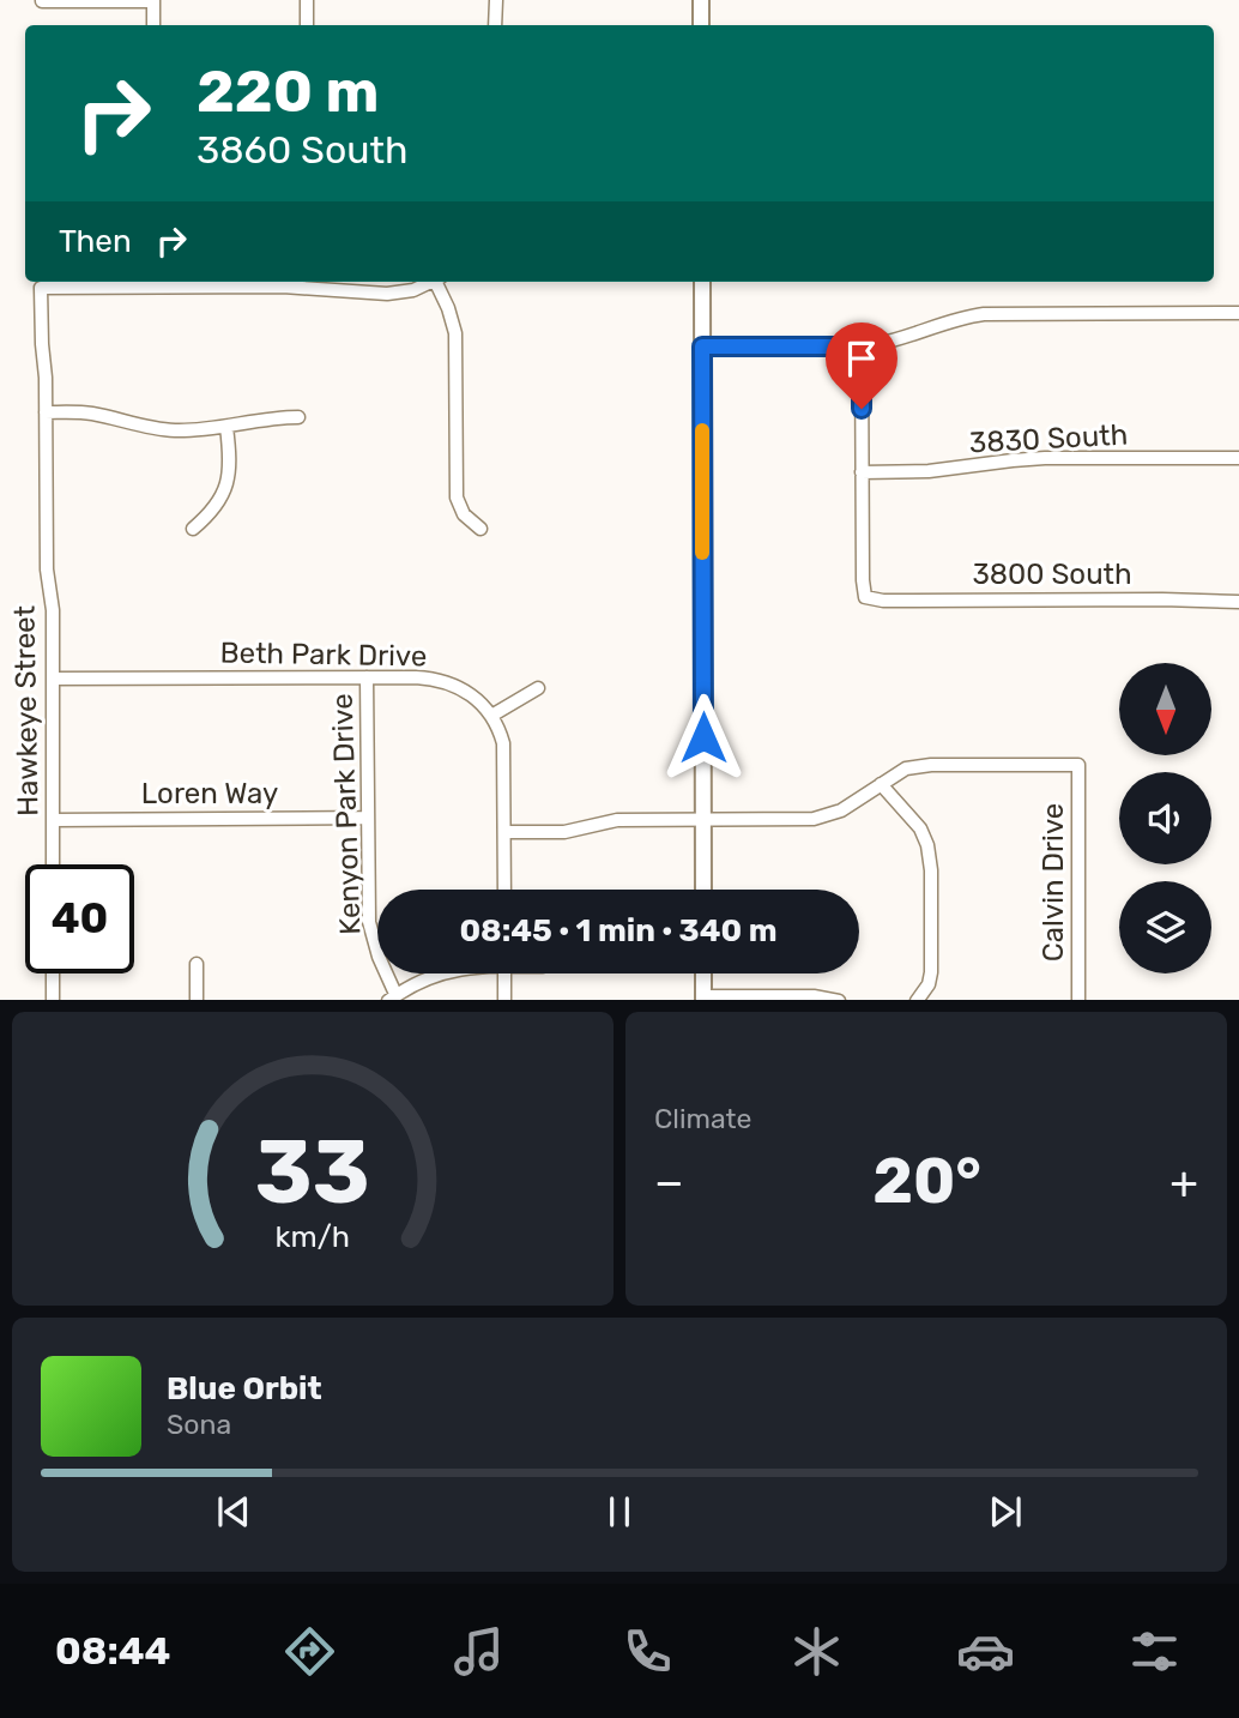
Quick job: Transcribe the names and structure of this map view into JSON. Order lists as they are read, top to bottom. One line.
{"streets":{"street":["3830 South","3800 South","Beth Park Drive","Hawkeye Street","Loren Way","Kenyon Park Drive","Calvin Drive"]},"crossings":[["3830 South","3800 South"],["Beth Park Drive","Hawkeye Street"],["Beth Park Drive","Kenyon Park Drive"],["Hawkeye Street","Loren Way"],["Loren Way","Kenyon Park Drive"]],"north":"bottom","page":{"turn":["220 m","3860 South"],"then":"Then","limit":"40","trip":"08:45 · 1 min · 340 m","tile":"Climate","heat":["−","20°","+"],"song":["Blue Orbit","Sona"],"tabs":"08:44","gauge":["33","km/h"]}}
